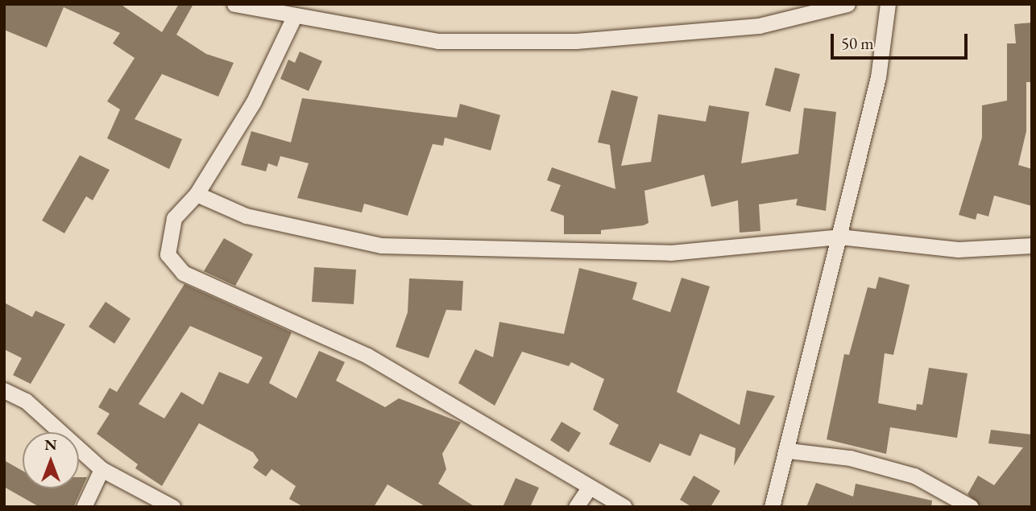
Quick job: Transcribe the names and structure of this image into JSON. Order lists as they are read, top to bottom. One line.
{"scale_bar":"50 m","north":"top"}
